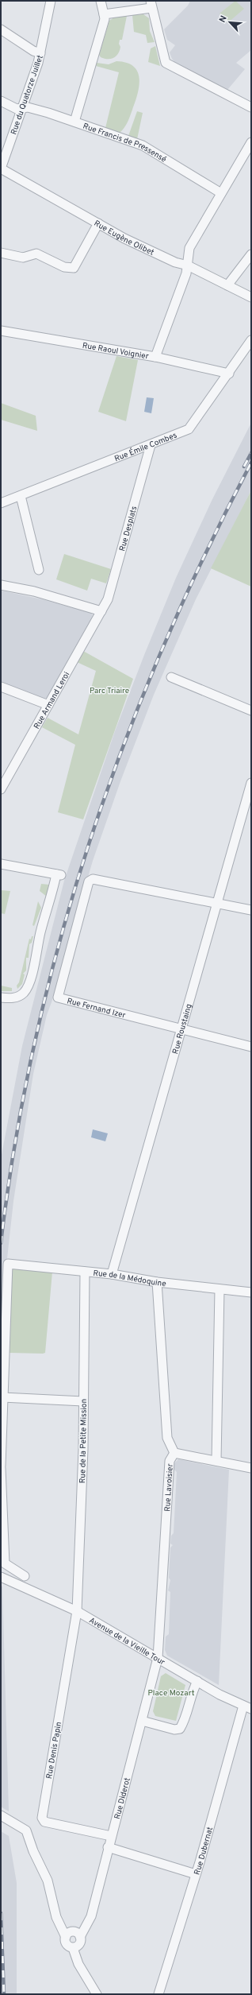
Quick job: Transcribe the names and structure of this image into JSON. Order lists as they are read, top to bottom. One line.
{"streets":{"street":["Rue du Quatorze Juillet","Rue Francis de Pressensé","Rue Eugène Olibet","Rue Raoul Voignier","Rue Émile Combes","Rue Desplats","Rue Armand Leroi","Rue Fernand Izer","Rue Roustaing","Rue de la Médoquine","Rue de la Petite Mission","Rue Lavoisier","Avenue de la Vieille Tour","Rue Denis Papin","Rue Diderot","Rue Dubernat"]},"crossings":[["Rue du Quatorze Juillet","Rue Francis de Pressensé"],["Rue du Quatorze Juillet","Rue Eugène Olibet"],["Rue Raoul Voignier","Rue Émile Combes"],["Rue Émile Combes","Rue Desplats"],["Rue Desplats","Rue Armand Leroi"],["Rue Fernand Izer","Rue Roustaing"],["Rue Roustaing","Rue de la Médoquine"],["Rue de la Médoquine","Rue de la Petite Mission"],["Rue de la Médoquine","Rue Lavoisier"],["Rue de la Petite Mission","Avenue de la Vieille Tour"],["Rue de la Petite Mission","Rue Denis Papin"],["Rue Lavoisier","Avenue de la Vieille Tour"],["Rue Lavoisier","Rue Diderot"],["Avenue de la Vieille Tour","Rue Denis Papin"],["Avenue de la Vieille Tour","Rue Diderot"],["Avenue de la Vieille Tour","Rue Dubernat"],["Rue Denis Papin","Rue Diderot"]],"parks":["Parc Triaire","Place Mozart"],"north":"top left"}
